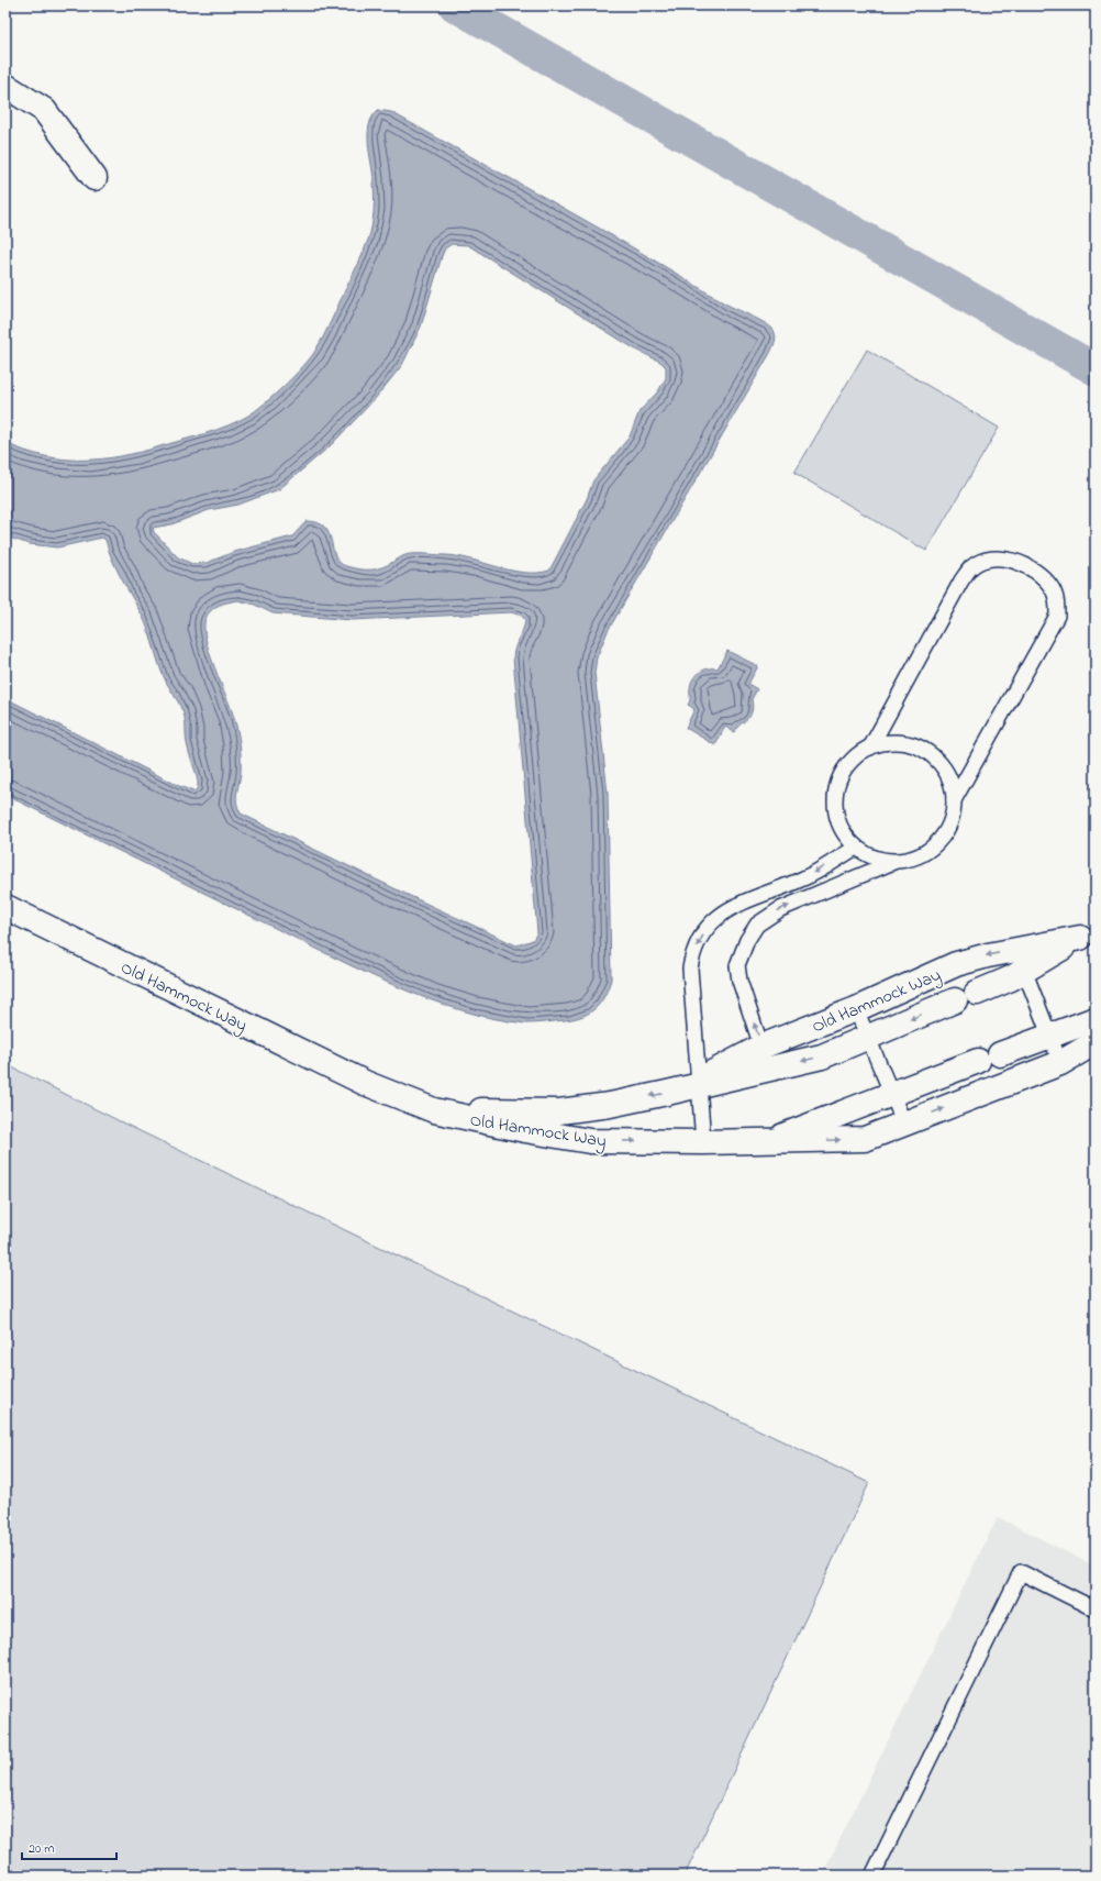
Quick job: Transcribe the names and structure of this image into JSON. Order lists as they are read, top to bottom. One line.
{"streets":{"street":["Old Hammock Way"]},"scale_bar":"20 m"}
